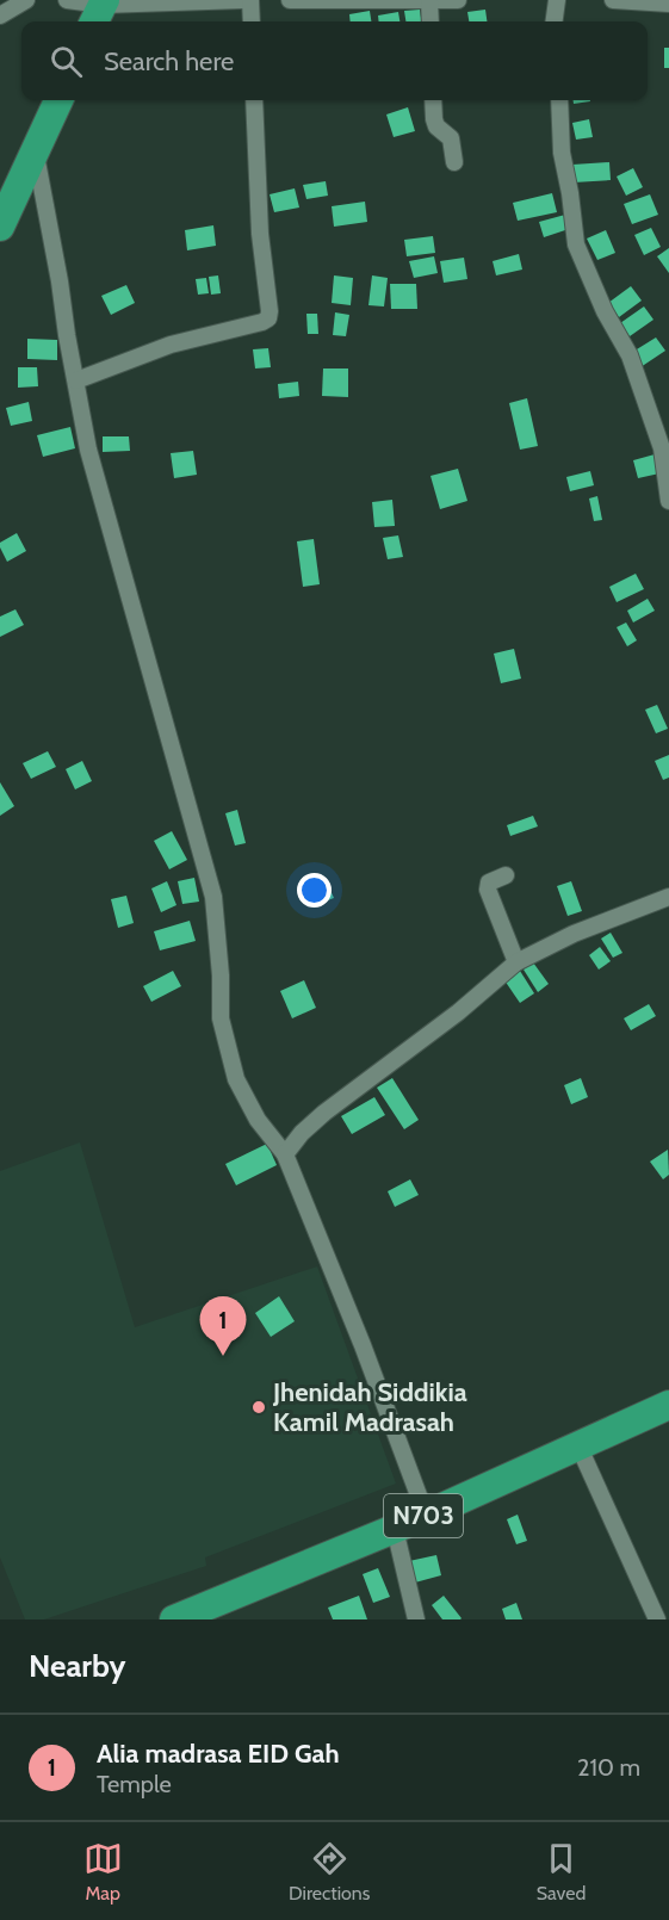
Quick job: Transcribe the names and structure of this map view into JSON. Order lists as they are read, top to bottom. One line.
{"streets":{"highway":["N703"]},"places":["Jhenidah Siddikia Kamil Madrasah"],"page":{"search":"Search here","pins":"1","heading":"Nearby","list":[{"mark":"1","name":"Alia madrasa EID Gah","note":"Temple","value":"210 m"}],"nav":["Map","Directions","Saved"]}}
